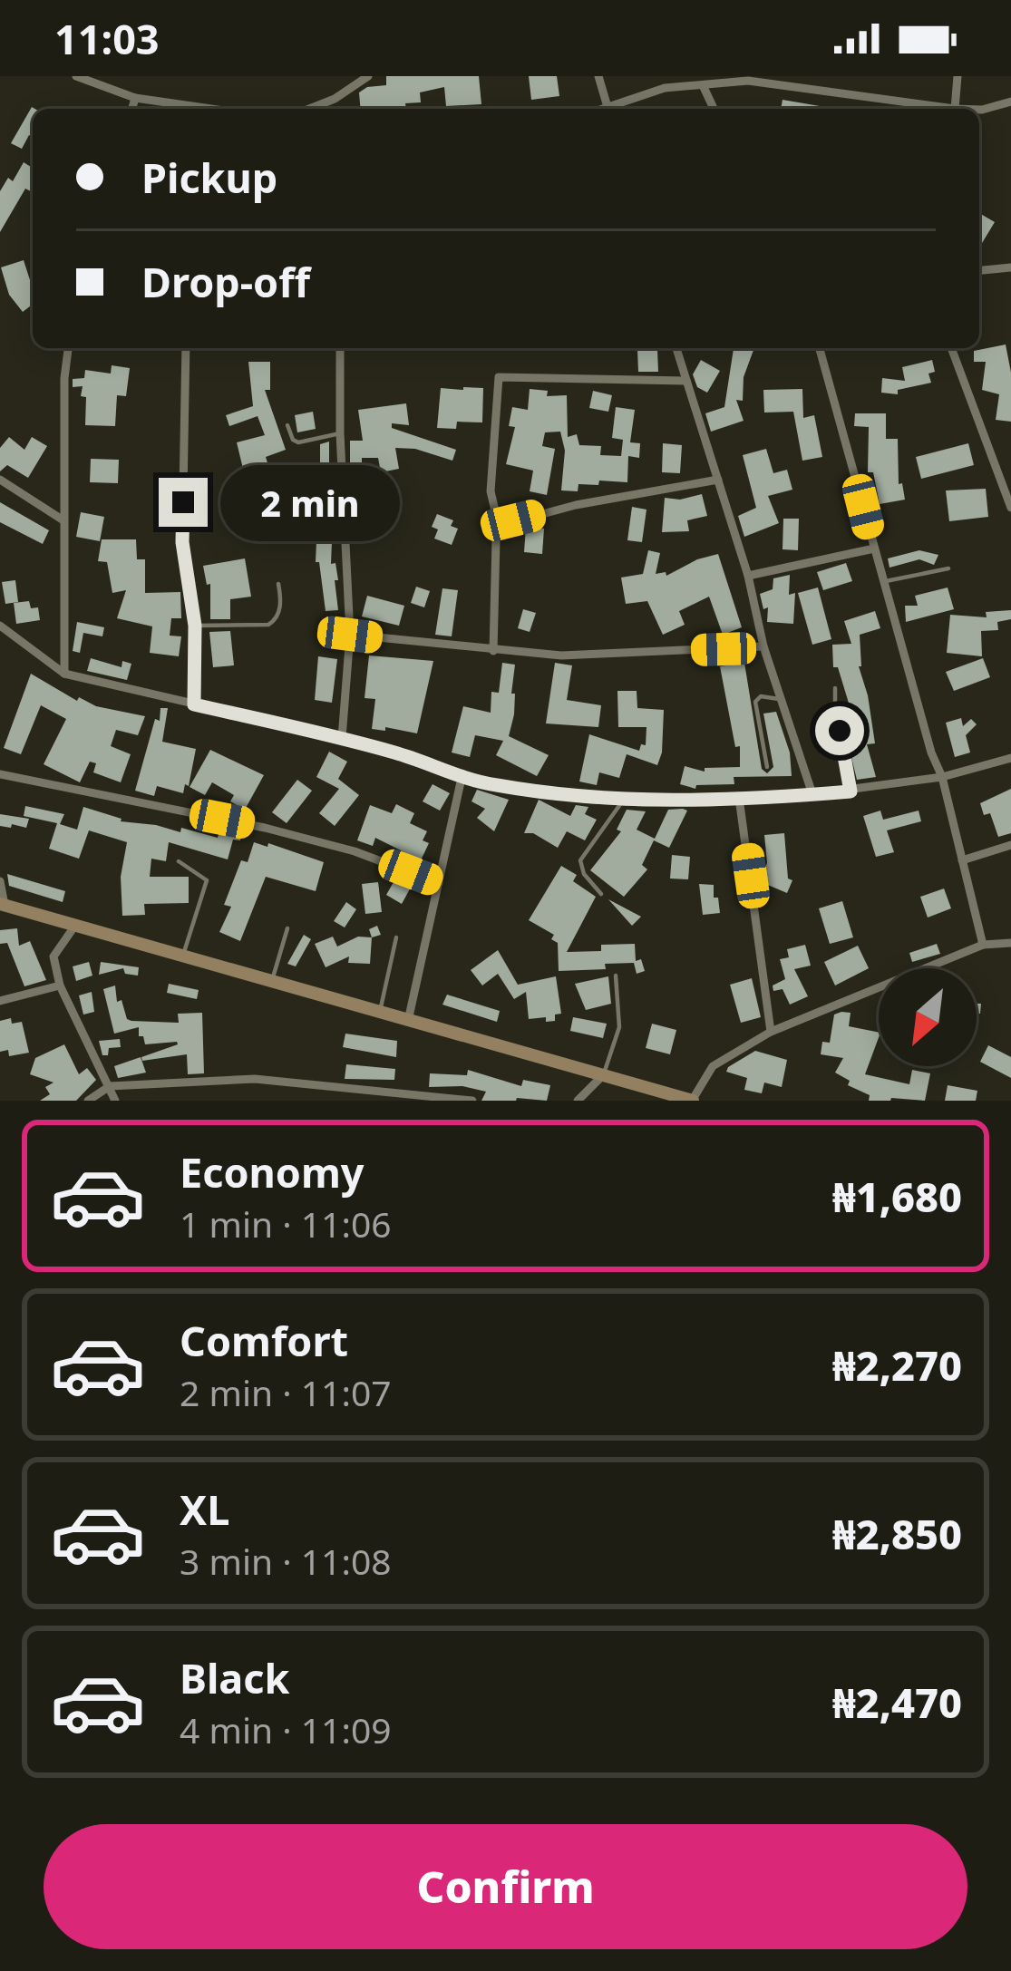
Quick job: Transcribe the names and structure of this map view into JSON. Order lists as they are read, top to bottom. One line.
{"north":"bottom left","page":{"status":"11:03","banner":["Pickup","Drop-off"],"bubble":"2 min","list":[{"name":"Economy","note":"1 min · 11:06","value":"₦1,680"},{"name":"Comfort","note":"2 min · 11:07","value":"₦2,270"},{"name":"XL","note":"3 min · 11:08","value":"₦2,850"},{"name":"Black","note":"4 min · 11:09","value":"₦2,470"}],"buttons":"Confirm"}}
